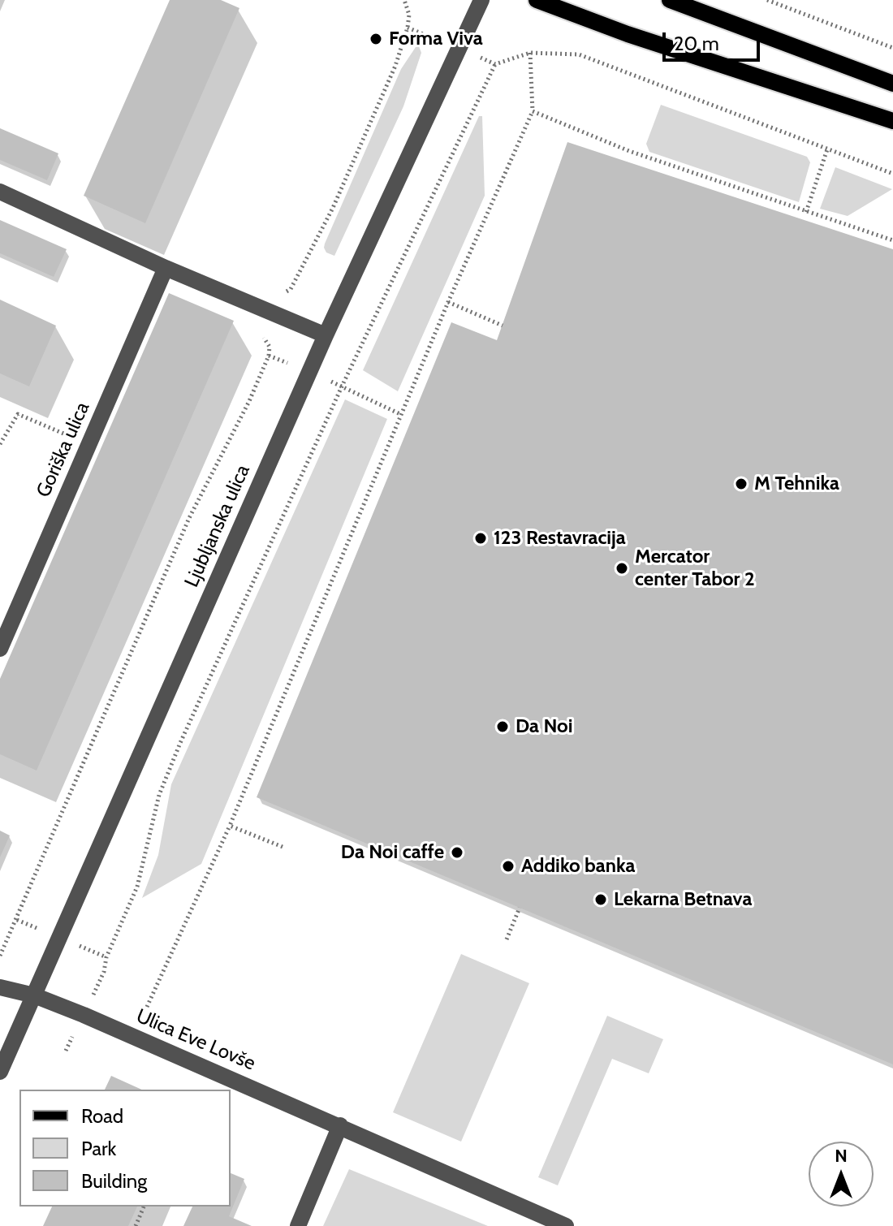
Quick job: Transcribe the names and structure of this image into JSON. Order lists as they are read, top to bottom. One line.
{"streets":{"street":["Goriška ulica","Ljubljanska ulica","Ulica Eve Lovše"]},"crossings":[["Ljubljanska ulica","Ulica Eve Lovše"]],"places":["Forma Viva","M Tehnika","123 Restavracija","Mercator center Tabor 2","Da Noi","Da Noi caffe","Addiko banka","Lekarna Betnava"],"legend":["Road","Park","Building"],"scale_bar":"20 m","north":"top"}
